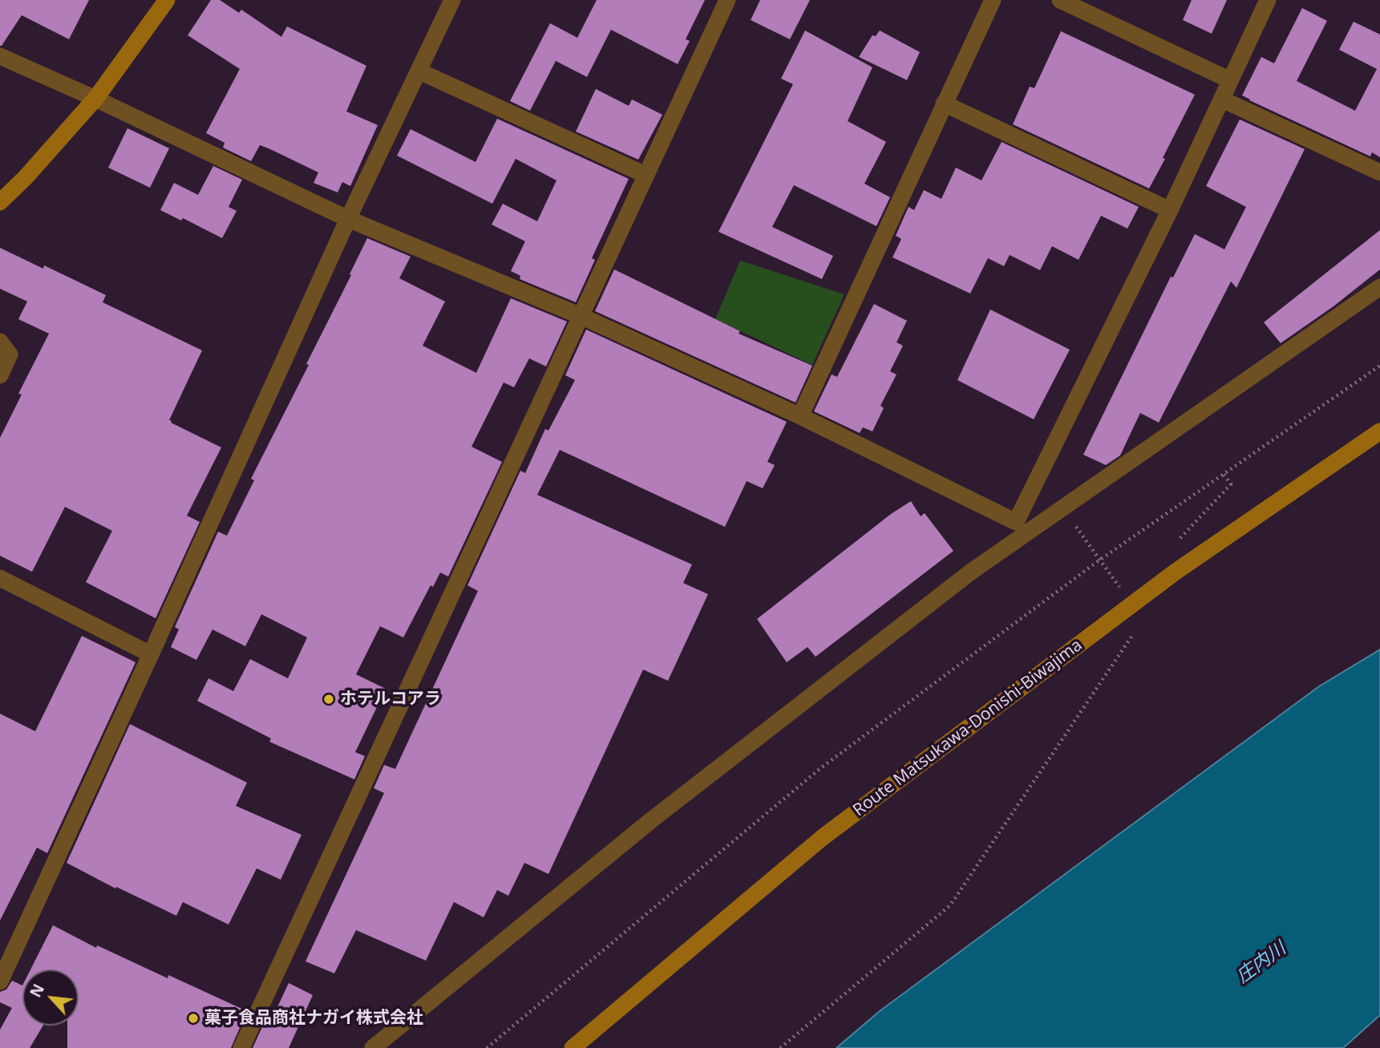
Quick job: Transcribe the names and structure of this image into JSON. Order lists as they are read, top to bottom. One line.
{"streets":{"main road":["Route Matsukawa-Donishi-Biwajima"]},"water":["庄内川"],"places":["ホテルコアラ","菓子食品商社ナガイ株式会社"],"north":"top left"}
